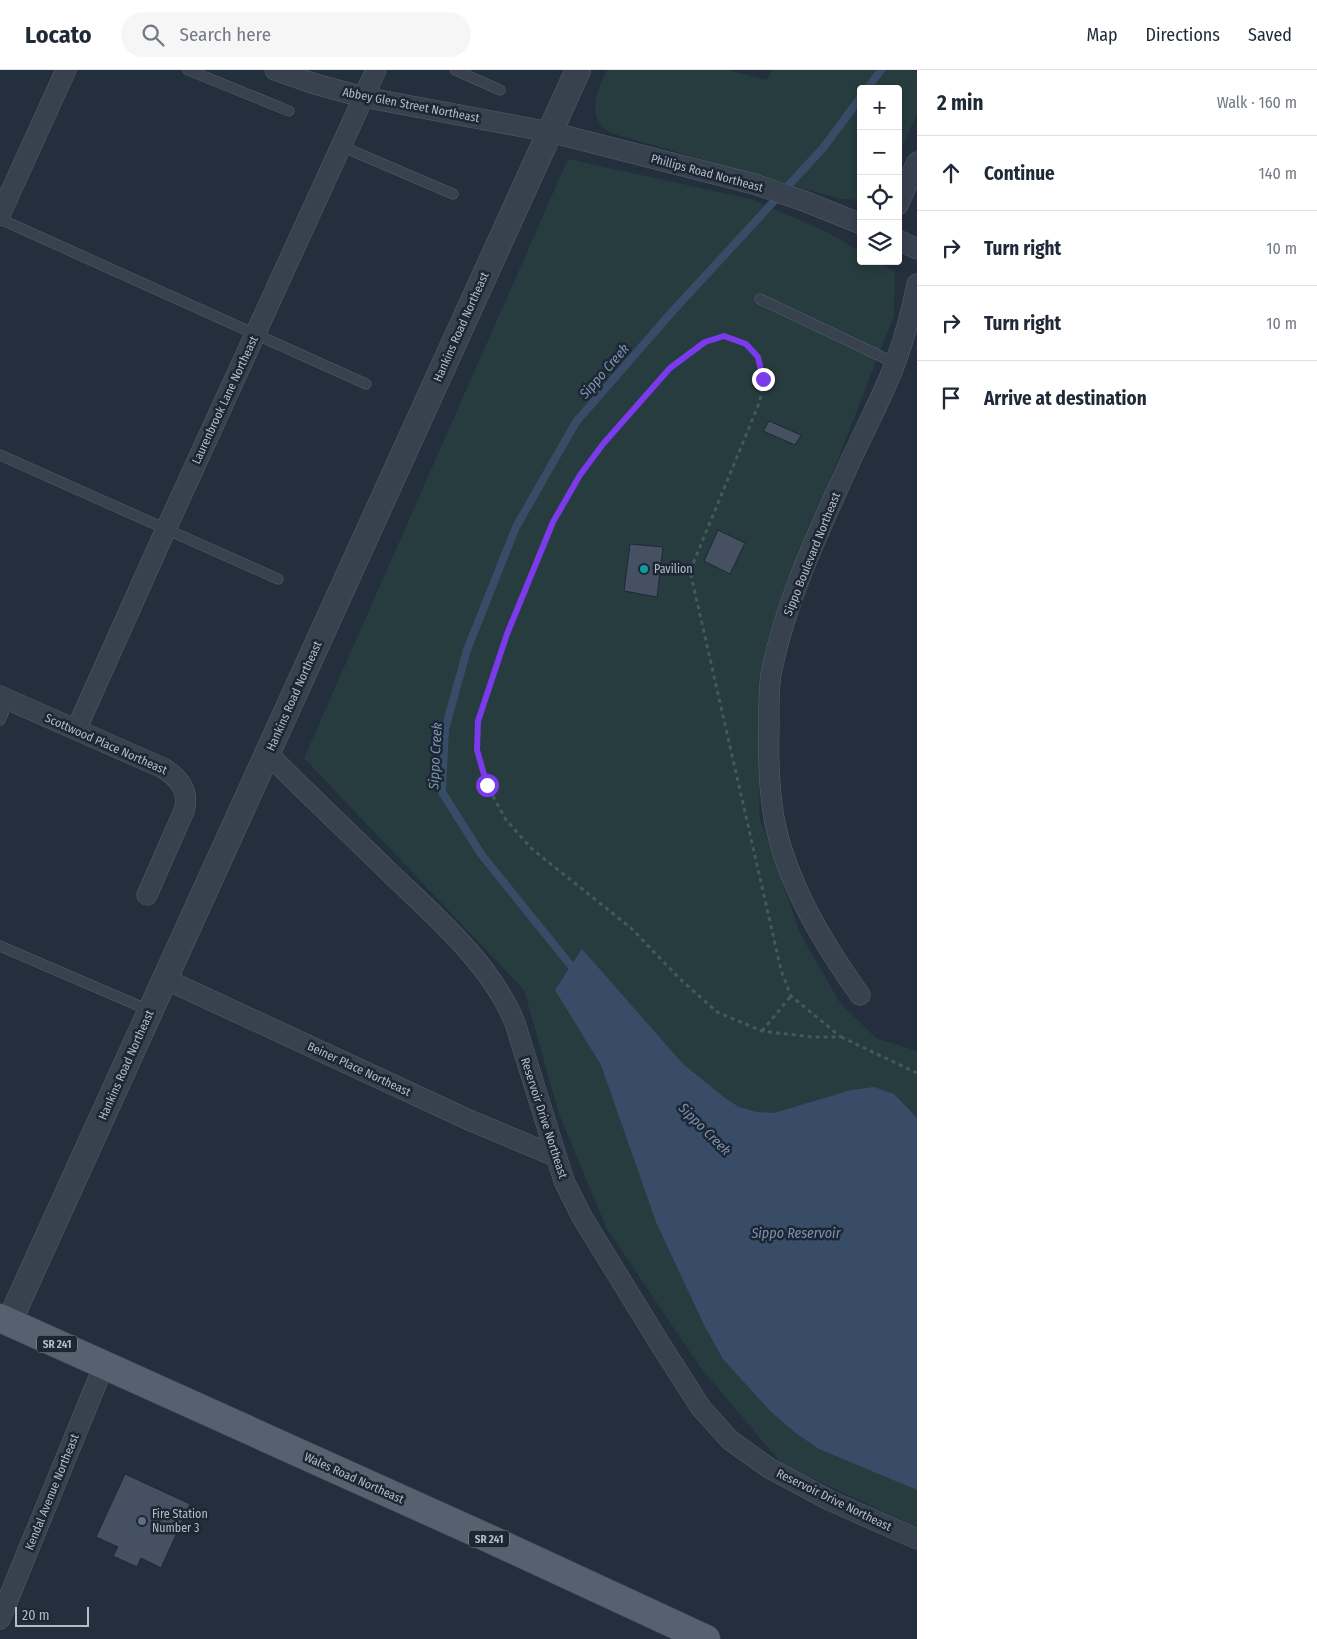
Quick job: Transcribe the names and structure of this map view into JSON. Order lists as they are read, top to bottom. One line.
{"streets":{"main road":["SR 241","Wales Road Northeast"],"street":["Abbey Glen Street Northeast","Phillips Road Northeast","Hankins Road Northeast","Laurenbrook Lane Northeast","Sippo Boulevard Northeast","Scottwood Place Northeast","Beiner Place Northeast","Reservoir Drive Northeast","Kendal Avenue Northeast"]},"crossings":[["Abbey Glen Street Northeast","Phillips Road Northeast"],["Abbey Glen Street Northeast","Hankins Road Northeast"],["Abbey Glen Street Northeast","Laurenbrook Lane Northeast"],["Phillips Road Northeast","Hankins Road Northeast"],["Hankins Road Northeast","Beiner Place Northeast"],["Hankins Road Northeast","Reservoir Drive Northeast"],["Hankins Road Northeast","Wales Road Northeast"],["Laurenbrook Lane Northeast","Scottwood Place Northeast"],["Beiner Place Northeast","Reservoir Drive Northeast"],["Wales Road Northeast","Kendal Avenue Northeast"]],"water":["Sippo Creek","Sippo Reservoir"],"places":["Pavilion","Fire Station Number 3"],"scale_bar":"20 m","page":{"header":"Locato","search":"Search here","nav":["Map","Directions","Saved"],"heading":["2 min","Walk · 160 m"],"map_buttons":["+","−"],"list":[["Continue","140 m"],["Turn right","10 m"],["Turn right","10 m"],"Arrive at destination"],"scale":"20 m"}}
